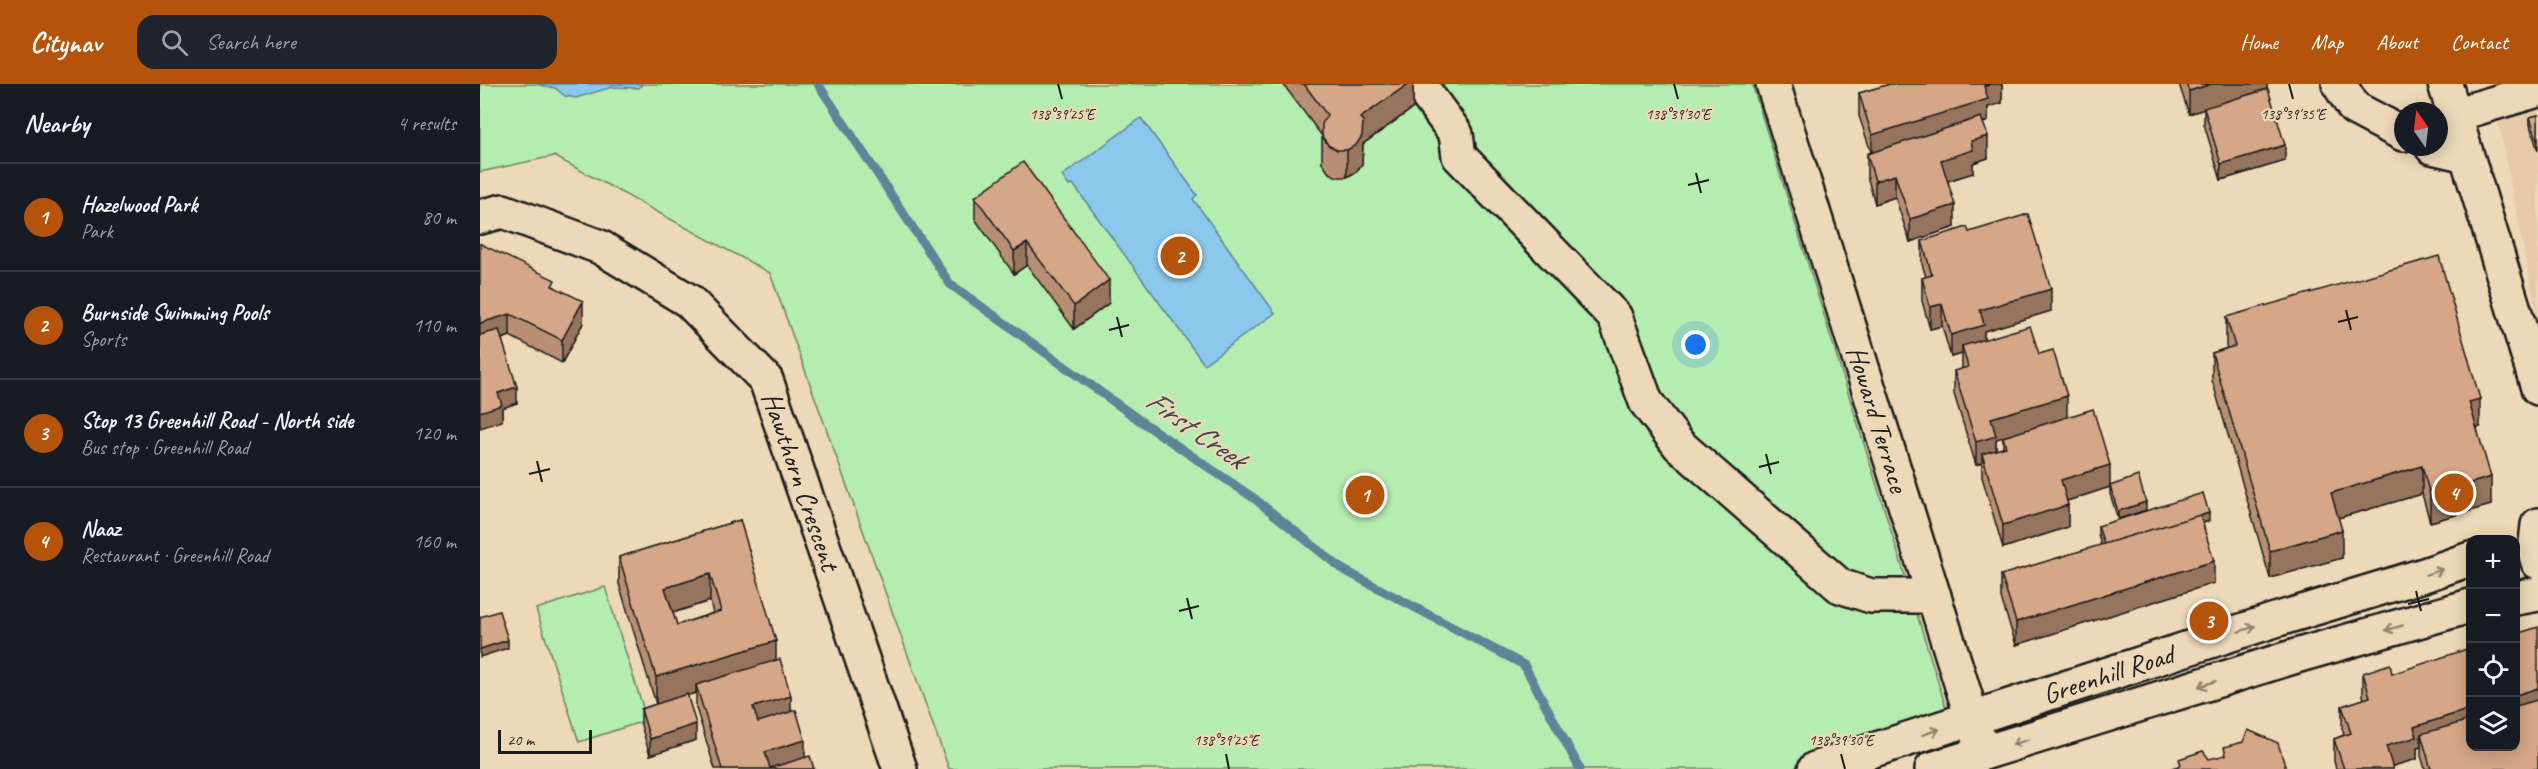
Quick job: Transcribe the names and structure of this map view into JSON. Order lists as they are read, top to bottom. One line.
{"streets":{"street":["Howard Terrace","Hawthorn Crescent","Greenhill Road"]},"crossings":[["Howard Terrace","Greenhill Road"]],"water":["First Creek"],"scale_bar":"20 m","north":"top","page":{"header":"Citynav","search":"Search here","nav":["Home","Map","About","Contact"],"heading":["Nearby","4 results"],"list":[{"mark":"1","name":"Hazelwood Park","note":"Park","value":"80 m"},{"mark":"2","name":"Burnside Swimming Pools","note":"Sports","value":"110 m"},{"mark":"3","name":"Stop 13 Greenhill Road - North side","note":"Bus stop · Greenhill Road","value":"120 m"},{"mark":"4","name":"Naaz","note":"Restaurant · Greenhill Road","value":"160 m"}],"pins":["2","4","1","3"],"map_buttons":["+","−"],"scale":"20 m"},"coordinates":["138°39'25\"E","138°39'30\"E","138°39'35\"E"]}
